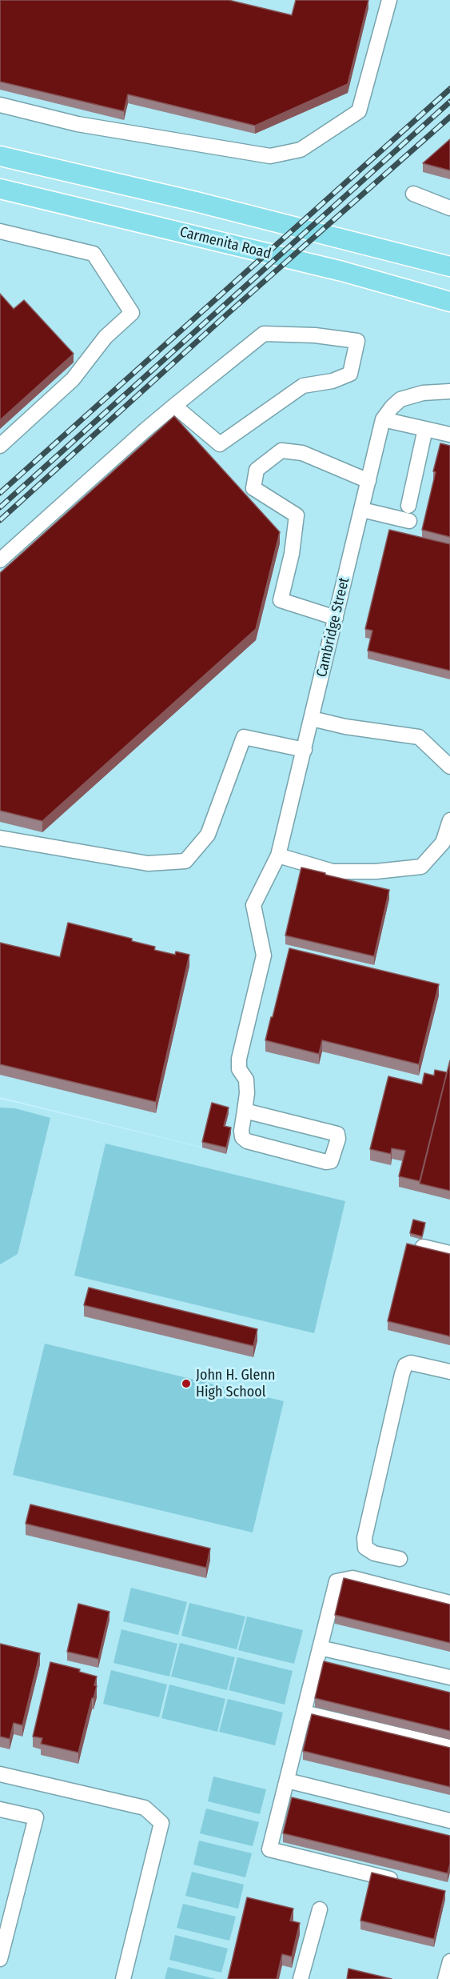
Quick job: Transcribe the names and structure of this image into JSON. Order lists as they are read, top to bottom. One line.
{"streets":{"main road":["Carmenita Road"],"street":["Cambridge Street"]},"places":["John H. Glenn High School"]}
